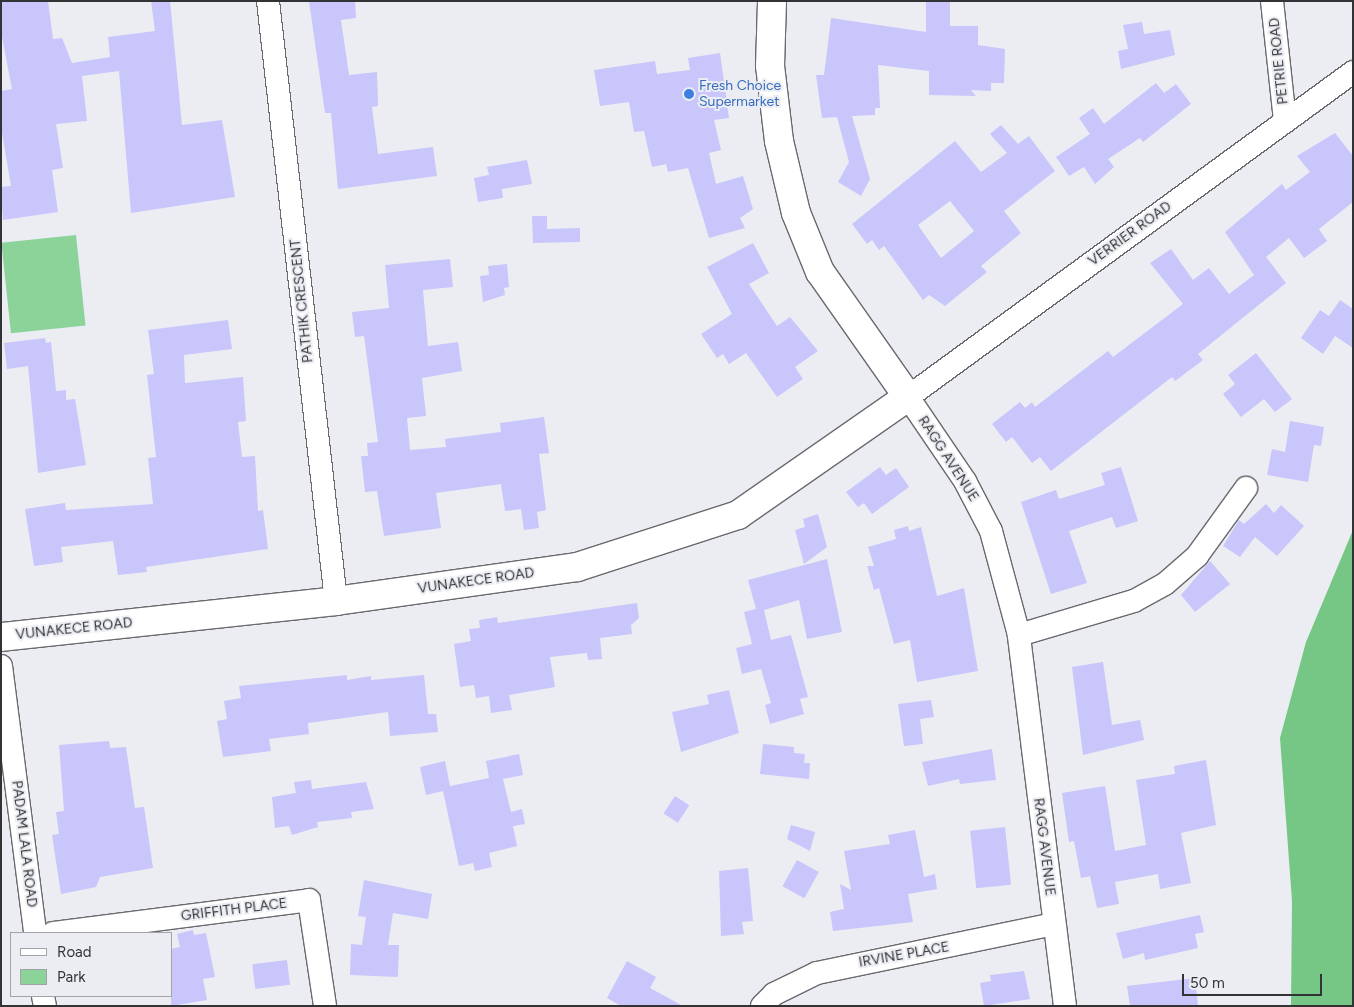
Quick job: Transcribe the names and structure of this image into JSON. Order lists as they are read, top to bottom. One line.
{"streets":{"main road":["RAGG AVENUE","VUNAKECE ROAD"],"street":["PETRIE ROAD","VERRIER ROAD","PATHIK CRESCENT","PADAM LALA ROAD","GRIFFITH PLACE","IRVINE PLACE"]},"crossings":[["PETRIE ROAD","VERRIER ROAD"],["VERRIER ROAD","RAGG AVENUE"],["VERRIER ROAD","VUNAKECE ROAD"],["PATHIK CRESCENT","VUNAKECE ROAD"],["RAGG AVENUE","VUNAKECE ROAD"],["RAGG AVENUE","IRVINE PLACE"]],"places":["Fresh Choice Supermarket"],"legend":["Road","Park"],"scale_bar":"50 m"}
